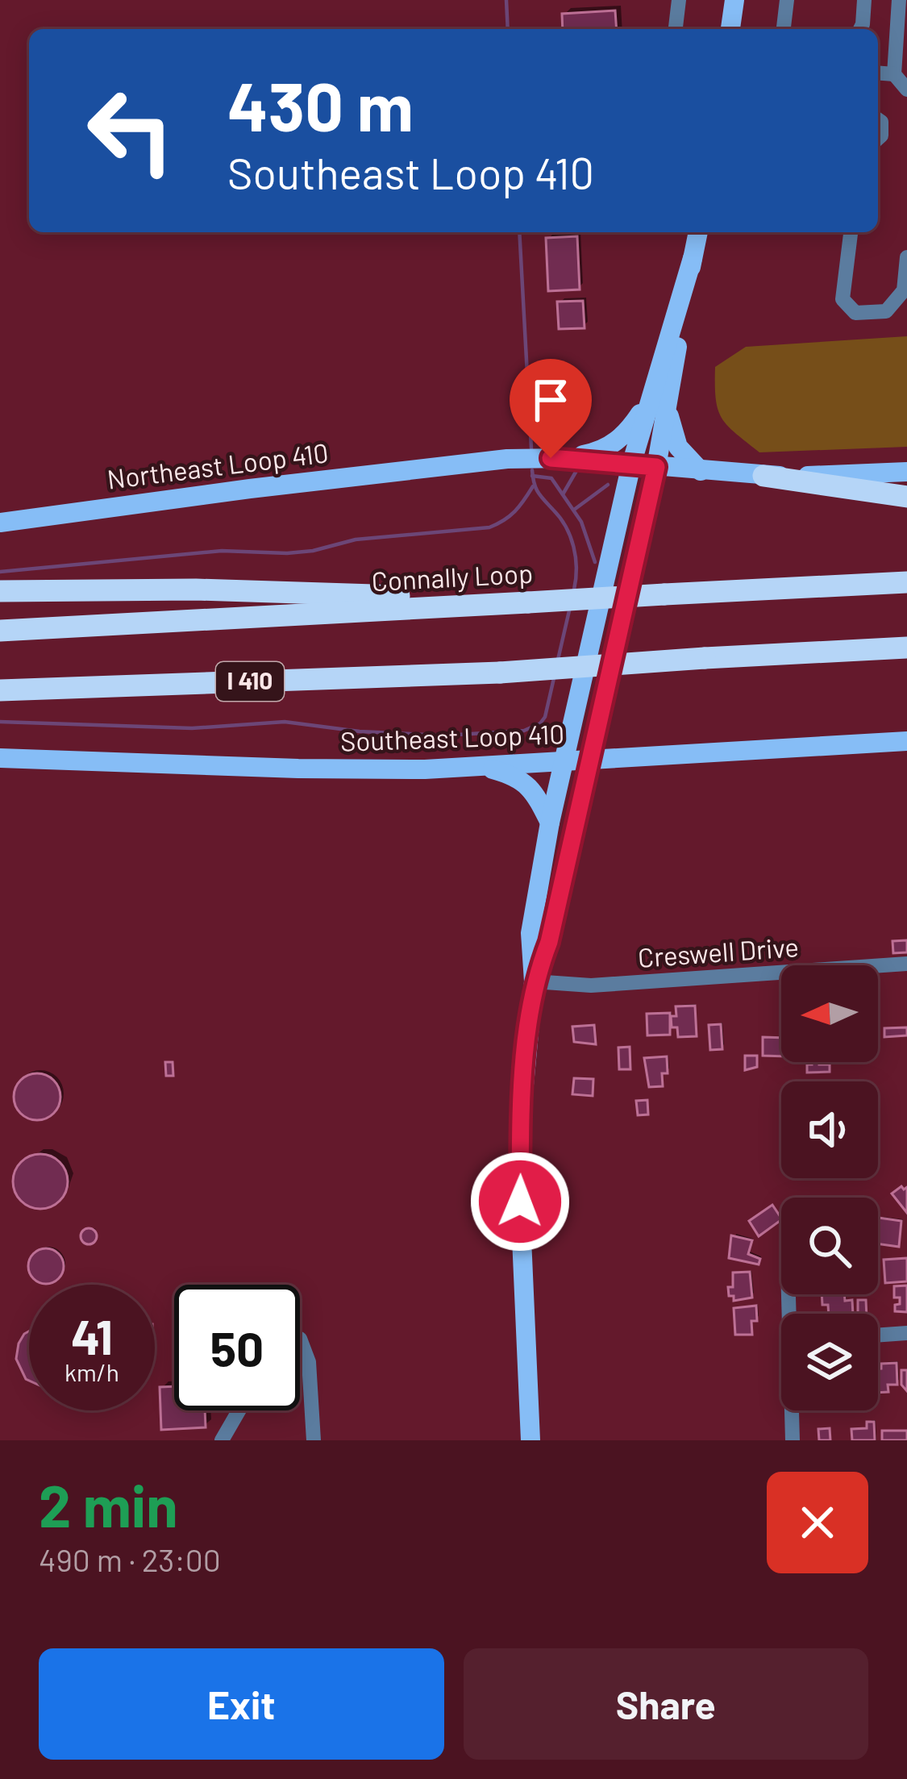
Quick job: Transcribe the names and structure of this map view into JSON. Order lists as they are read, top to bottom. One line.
{"streets":{"highway":["Connally Loop","I 410"],"main road":["Northeast Loop 410","Southeast Loop 410"],"street":["Creswell Drive"]},"north":"left","page":{"turn":["430 m","Southeast Loop 410"],"speed":"41 km/h","limit":"50","heading":["2 min","490 m · 23:00"],"buttons":["Exit","Share"]}}
